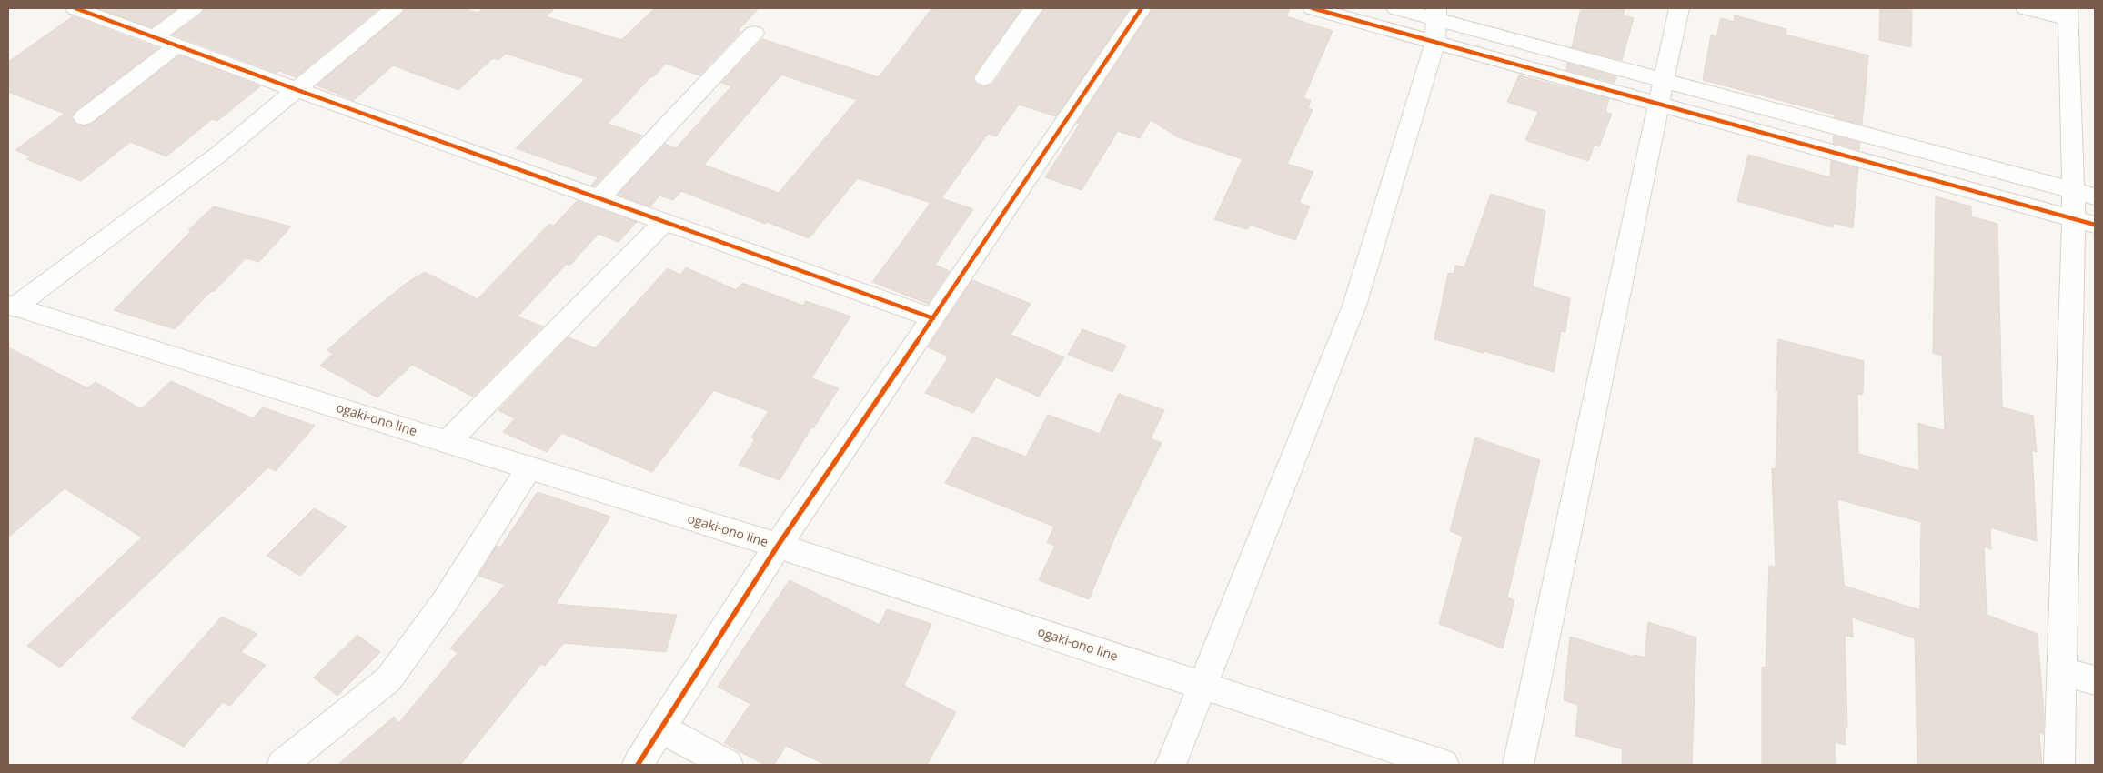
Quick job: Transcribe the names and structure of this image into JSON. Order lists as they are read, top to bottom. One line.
{"streets":{"street":["ogaki-ono line"]}}
